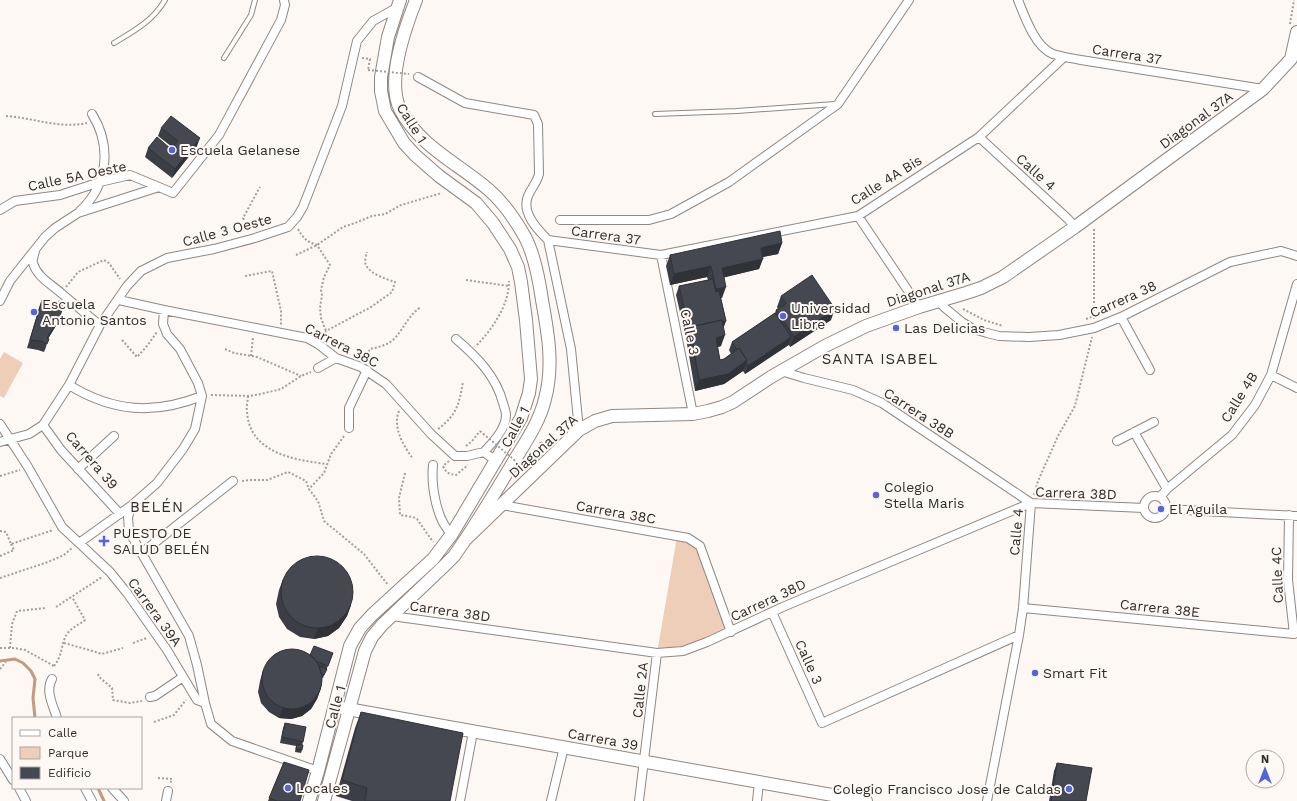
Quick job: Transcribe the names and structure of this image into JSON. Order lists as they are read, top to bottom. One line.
{"streets":{"main road":["Diagonal 37A","Calle 1","Carrera 39"],"street":["Carrera 37","Calle 4","Calle 5A Oeste","Calle 4A Bis","Calle 3 Oeste","Carrera 38","Calle 3","Carrera 38C","Calle 4B","Carrera 38B","Carrera 38D","Calle 4C","Carrera 38E","Carrera 39A","Calle 2A"]},"crossings":[["Carrera 37","Diagonal 37A"],["Carrera 37","Calle 4A Bis"],["Carrera 37","Calle 3"],["Diagonal 37A","Calle 1"],["Diagonal 37A","Calle 4"],["Diagonal 37A","Carrera 38"],["Diagonal 37A","Calle 3"],["Diagonal 37A","Carrera 38C"],["Diagonal 37A","Carrera 38B"],["Calle 1","Calle 3 Oeste"],["Calle 1","Carrera 39"],["Calle 1","Carrera 38D"],["Calle 4","Calle 4A Bis"],["Calle 4","Carrera 38"],["Calle 4","Calle 3"],["Calle 4","Carrera 38B"],["Calle 4","Carrera 38D"],["Calle 4","Carrera 38E"],["Calle 4A Bis","Calle 3"],["Calle 3 Oeste","Carrera 38C"],["Calle 3 Oeste","Carrera 39"],["Calle 3 Oeste","Carrera 39A"],["Calle 3","Carrera 38D"],["Carrera 38C","Carrera 38D"],["Calle 4B","Carrera 38D"],["Carrera 38B","Carrera 38D"],["Carrera 39","Calle 2A"],["Carrera 38D","Calle 2A"],["Calle 4C","Carrera 38E"]],"districts":["SANTA ISABEL","BELÉN"],"places":{"other":["Escuela Gelanese","Escuela Antonio Santos","Universidad Libre","Las Delicias","Colegio Stella Maris","El Aguila","Smart Fit","Locales","Colegio Francisco Jose de Caldas"],"health":["PUESTO DE SALUD BELÉN"]},"legend":["Calle","Parque","Edificio"],"north":"top"}
